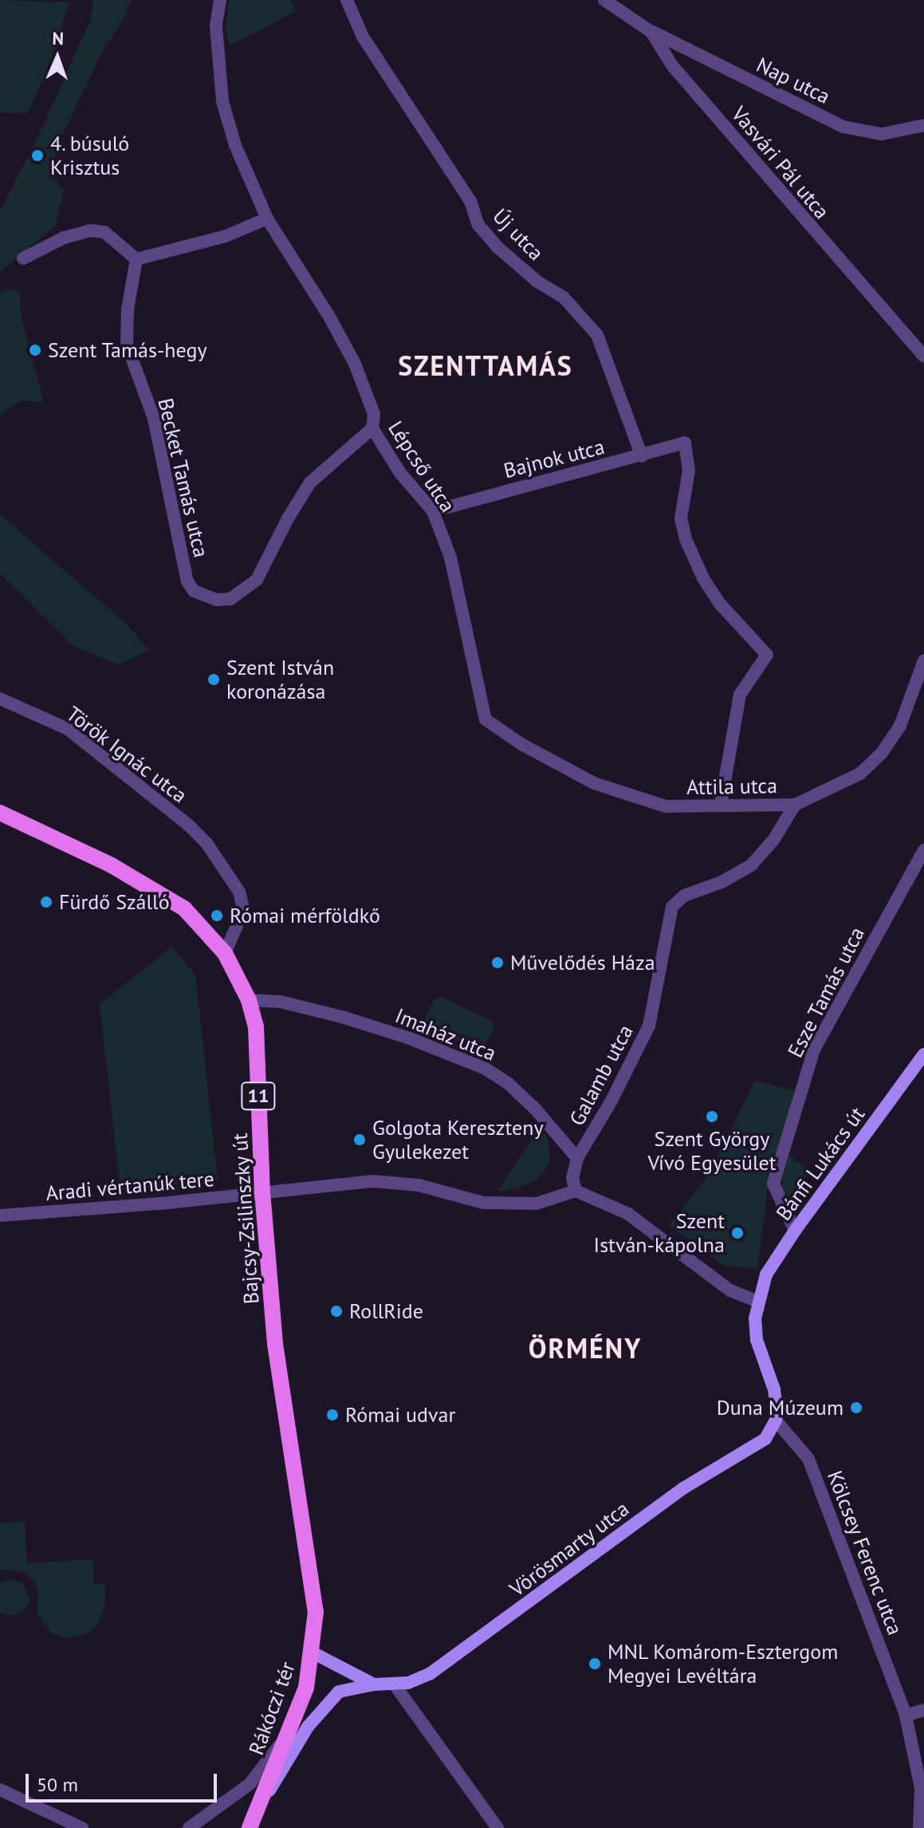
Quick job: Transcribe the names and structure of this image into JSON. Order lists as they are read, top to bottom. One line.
{"streets":{"main road":["11","Bánfi Lukács út","Bajcsy-Zsilinszky út","Vörösmarty utca","Rákóczi tér"],"street":["Nap utca","Vasvári Pál utca","Új utca","Bajnok utca","Lépcső utca","Becket Tamás utca","Török Ignác utca","Attila utca","Esze Tamás utca","Imaház utca","Galamb utca","Aradi vértanúk tere","Kölcsey Ferenc utca"]},"crossings":[["Nap utca","Vasvári Pál utca"],["Új utca","Bajnok utca"],["Bajnok utca","Lépcső utca"],["Bajnok utca","Attila utca"],["Lépcső utca","Becket Tamás utca"],["Lépcső utca","Attila utca"],["Török Ignác utca","Bajcsy-Zsilinszky út"],["Attila utca","Galamb utca"],["Esze Tamás utca","Bánfi Lukács út"],["Imaház utca","Galamb utca"],["Imaház utca","Bajcsy-Zsilinszky út"],["Aradi vértanúk tere","Bajcsy-Zsilinszky út"],["Bajcsy-Zsilinszky út","Rákóczi tér"],["Vörösmarty utca","Kölcsey Ferenc utca"],["Vörösmarty utca","Rákóczi tér"]],"districts":["SZENTTAMÁS","ÖRMÉNY"],"places":["4. búsuló Krisztus","Szent Tamás-hegy","Szent István koronázása","Fürdő Szálló","Római mérföldkő","Művelődés Háza","Szent György Vívó Egyesület","Golgota Kereszteny Gyulekezet","Szent István-kápolna","RollRide","Duna Múzeum","Római udvar","MNL Komárom-Esztergom Megyei Levéltára"],"scale_bar":"50 m","north":"top"}
